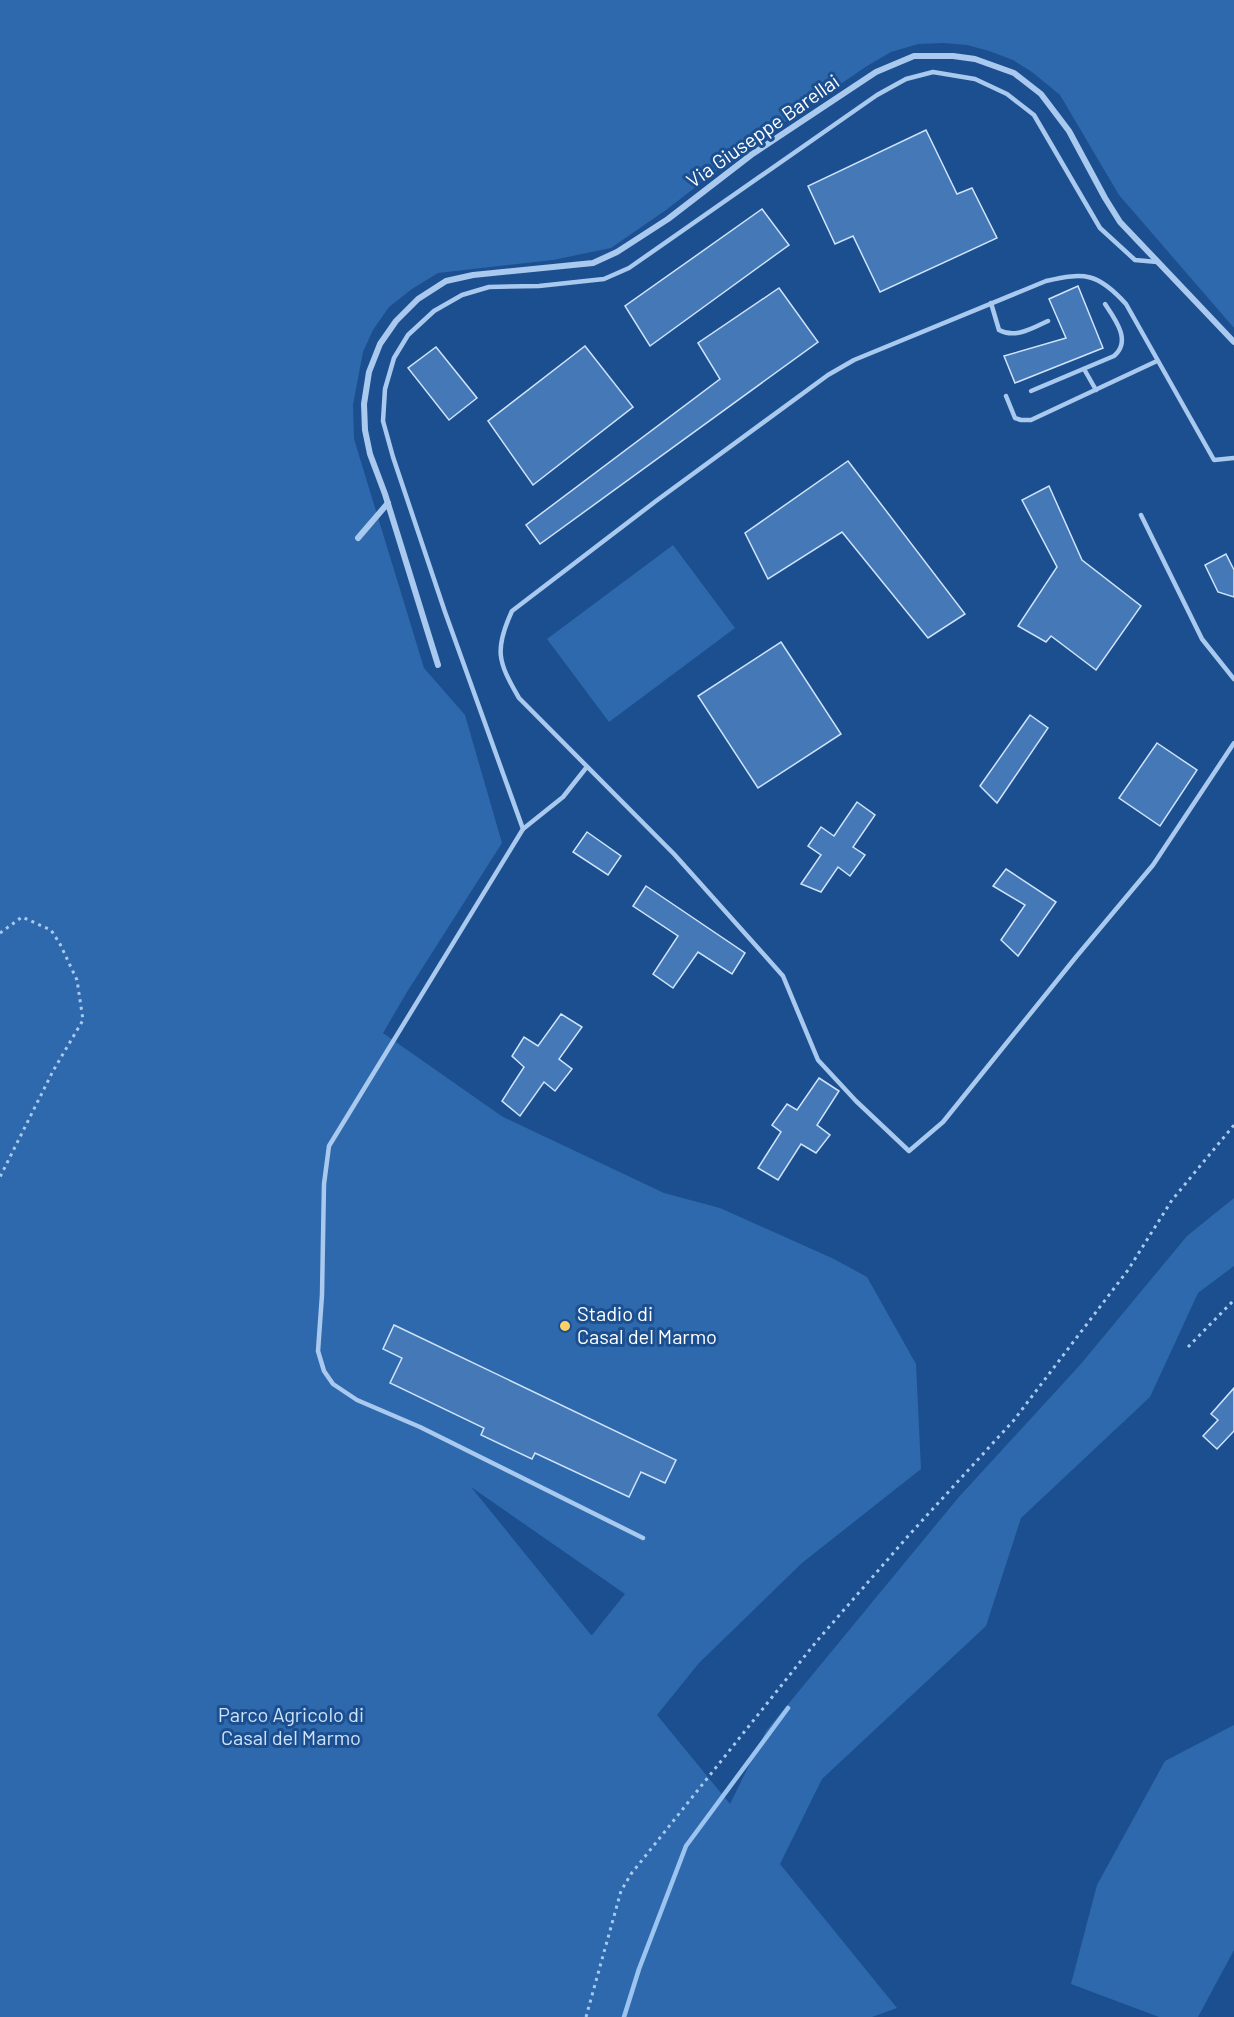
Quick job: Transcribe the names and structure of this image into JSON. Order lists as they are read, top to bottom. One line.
{"streets":{"street":["Via Giuseppe Barellai"]},"parks":["Parco Agricolo di Casal del Marmo"],"places":["Stadio di Casal del Marmo"]}
